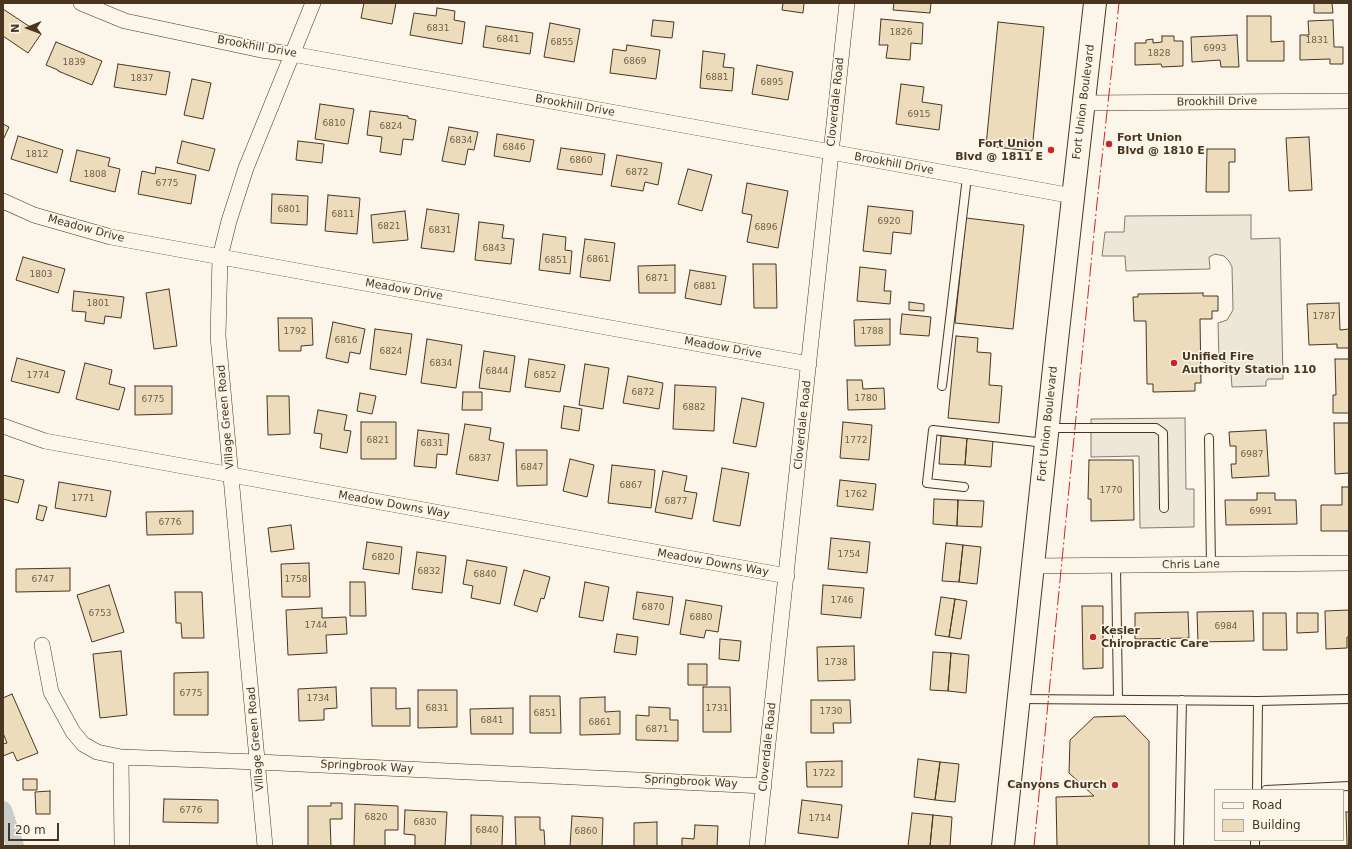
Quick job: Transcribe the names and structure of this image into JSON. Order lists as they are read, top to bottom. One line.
{"streets":{"main road":["Fort Union Boulevard"],"street":["Brookhill Drive","Cloverdale Road","Meadow Drive","Village Green Road","Meadow Downs Way","Chris Lane","Springbrook Way"]},"crossings":[["Brookhill Drive","Cloverdale Road"],["Brookhill Drive","Fort Union Boulevard"],["Brookhill Drive","Village Green Road"],["Cloverdale Road","Meadow Drive"],["Cloverdale Road","Meadow Downs Way"],["Cloverdale Road","Springbrook Way"],["Fort Union Boulevard","Chris Lane"],["Meadow Drive","Village Green Road"],["Village Green Road","Meadow Downs Way"],["Village Green Road","Springbrook Way"]],"places":["Fort Union Blvd @ 1810 E","Fort Union Blvd @ 1811 E","Unified Fire Authority Station 110","Kesler Chiropractic Care","Canyons Church"],"house_numbers":["6831","1826","6841","1831","6855","6993","1828","6869","1839","6881","1837","6895","6915","6810","6824","6834","6846","1812","6860","6872","1808","6775","6801","6811","6920","6821","6896","6831","6843","6861","6851","1803","6871","6881","1801","1787","1792","1788","6816","6824","6834","6844","1774","6852","6872","1780","6775","6882","6821","1772","6831","6987","6837","6847","6867","1770","1762","1771","6877","6991","6776","1754","6820","6832","6840","6747","1758","1746","6870","6753","6880","1744","6984","1738","6775","1734","6831","1731","1730","6851","6841","6861","6871","1722","6776","6820","1714","6830","6840","6860"],"legend":["Road","Building"],"scale_bar":"20 m","north":"left"}
